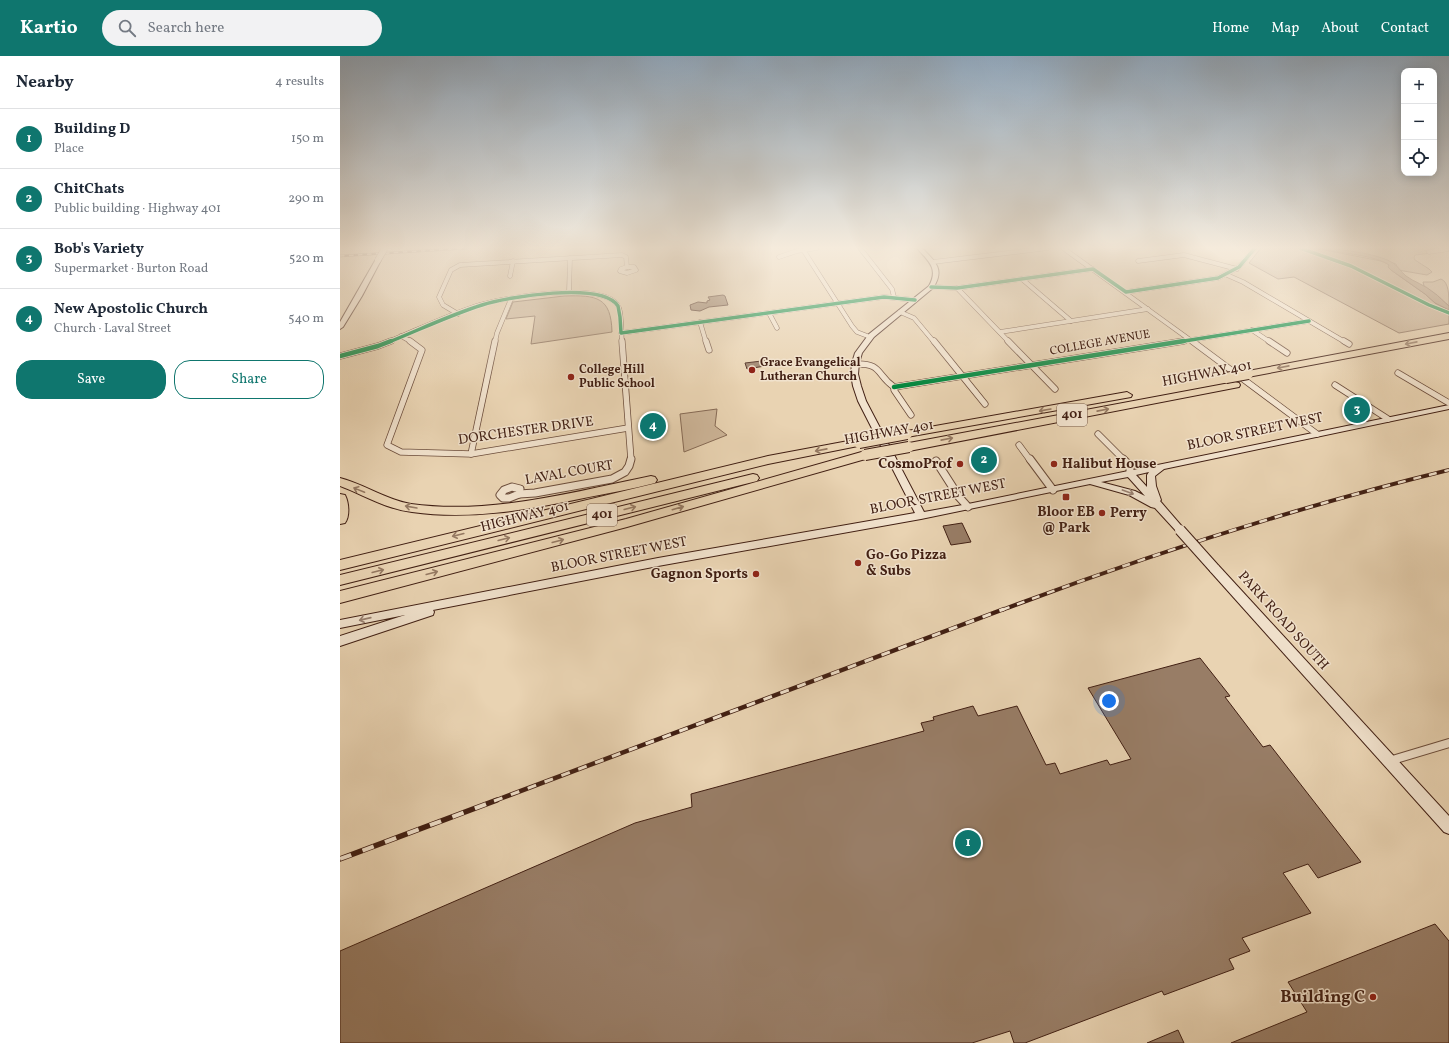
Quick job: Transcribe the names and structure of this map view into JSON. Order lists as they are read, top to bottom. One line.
{"streets":{"highway":["HIGHWAY 401","401"],"main road":["BLOOR STREET WEST","PARK ROAD SOUTH"],"street":["COLLEGE AVENUE","DORCHESTER DRIVE","LAVAL COURT"]},"crossings":[["DORCHESTER DRIVE","LAVAL COURT"],["BLOOR STREET WEST","PARK ROAD SOUTH"]],"places":{"other":["Grace Evangelical Lutheran Church","College Hill Public School","CosmoProf","Halibut House","Perry","Go-Go Pizza & Subs","Gagnon Sports","Building C"],"transit":["Bloor EB @ Park"]},"page":{"header":"Kartio","search":"Search here","nav":["Home","Map","About","Contact"],"heading":["Nearby","4 results"],"map_buttons":["+","−"],"list":[{"mark":"1","name":"Building D","note":"Place","value":"150 m"},{"mark":"2","name":"ChitChats","note":"Public building · Highway 401","value":"290 m"},{"mark":"3","name":"Bob's Variety","note":"Supermarket · Burton Road","value":"520 m"},{"mark":"4","name":"New Apostolic Church","note":"Church · Laval Street","value":"540 m"}],"buttons":["Save","Share"],"pins":["3","4","2","1"]}}
